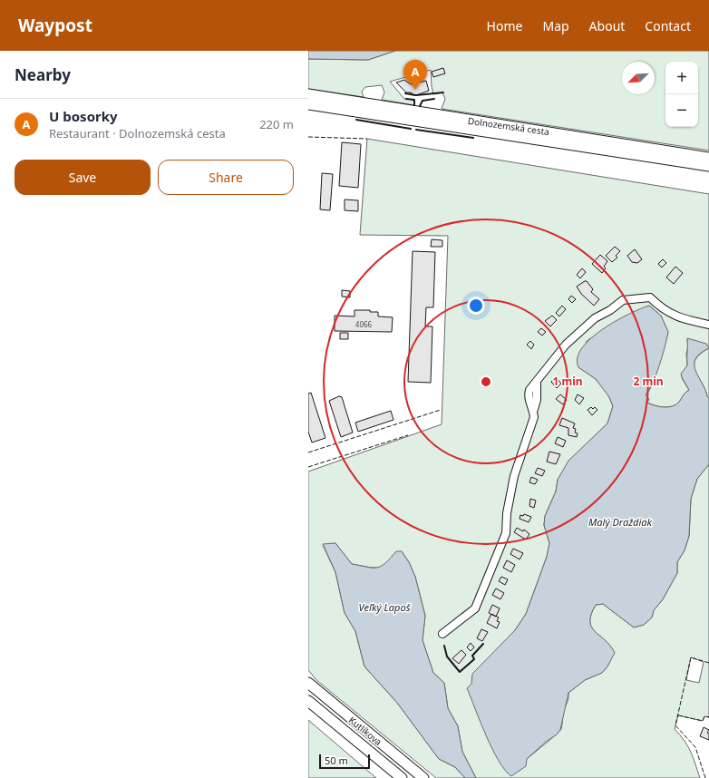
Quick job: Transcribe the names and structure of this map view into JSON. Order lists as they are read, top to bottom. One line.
{"streets":{"main road":["Dolnozemská cesta","Kutlíkova"]},"water":["Malý Draždiak","Veľký Lapoš"],"house_numbers":["4066"],"scale_bar":"50 m","north":"bottom left","page":{"header":"Waypost","nav":["Home","Map","About","Contact"],"heading":"Nearby","pins":"A","map_buttons":["+","−"],"list":[{"mark":"A","name":"U bosorky","note":"Restaurant · Dolnozemská cesta","value":"220 m"}],"buttons":["Save","Share"],"scale":"50 m"},"rings":["1 min","2 min"]}
